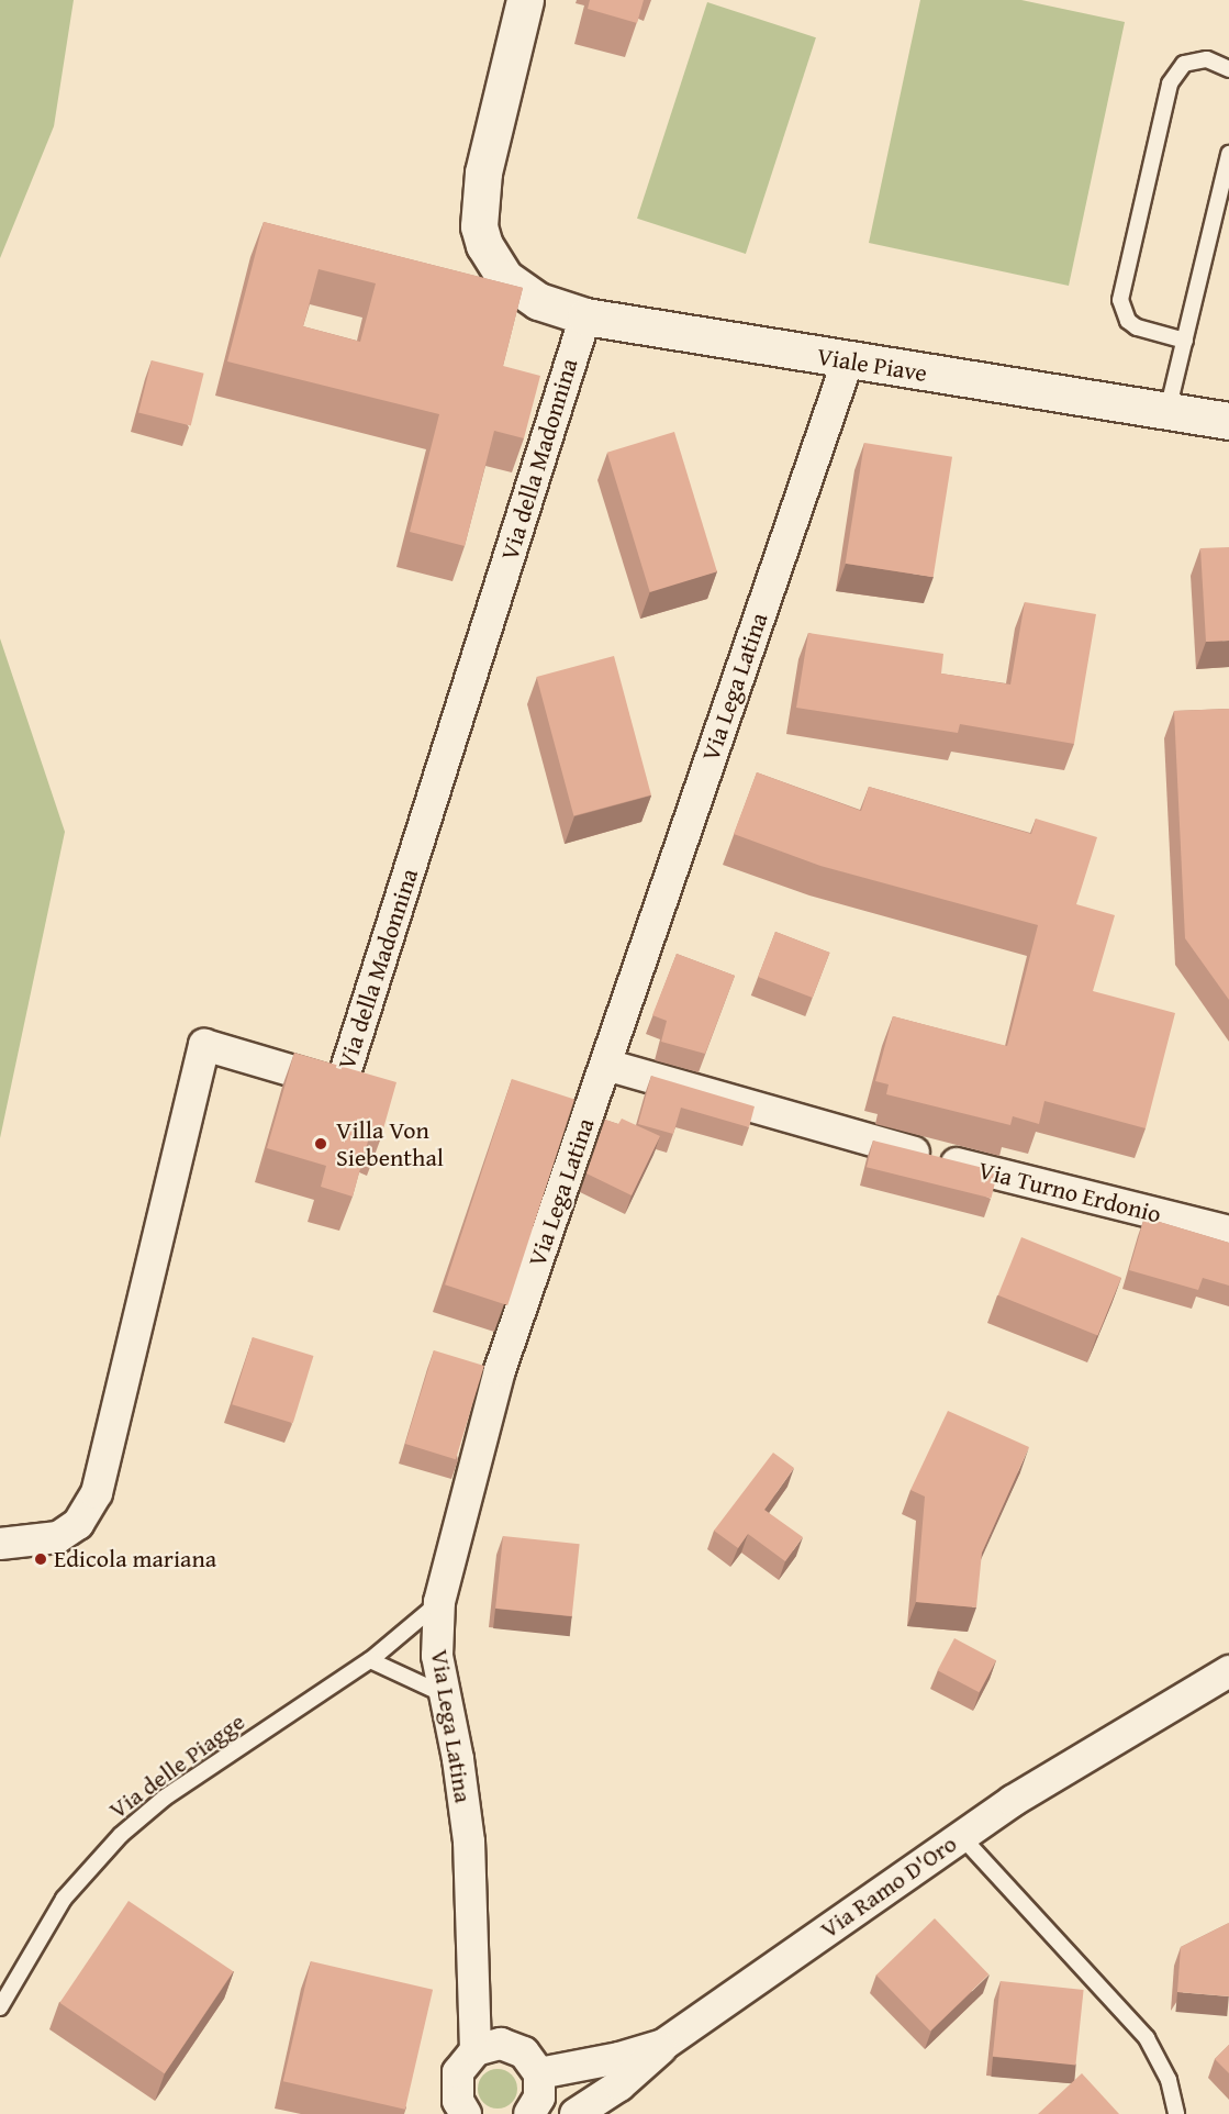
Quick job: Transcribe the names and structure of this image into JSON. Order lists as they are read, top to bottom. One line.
{"streets":{"street":["Viale Piave","Via della Madonnina","Via Lega Latina","Via Turno Erdonio","Via Ramo D'Oro"],"lane":["Via delle Piagge"]},"crossings":[["Viale Piave","Via della Madonnina"],["Viale Piave","Via Lega Latina"],["Via Lega Latina","Via Turno Erdonio"],["Via Lega Latina","Via delle Piagge"]],"places":["Villa Von Siebenthal","Edicola mariana"]}
